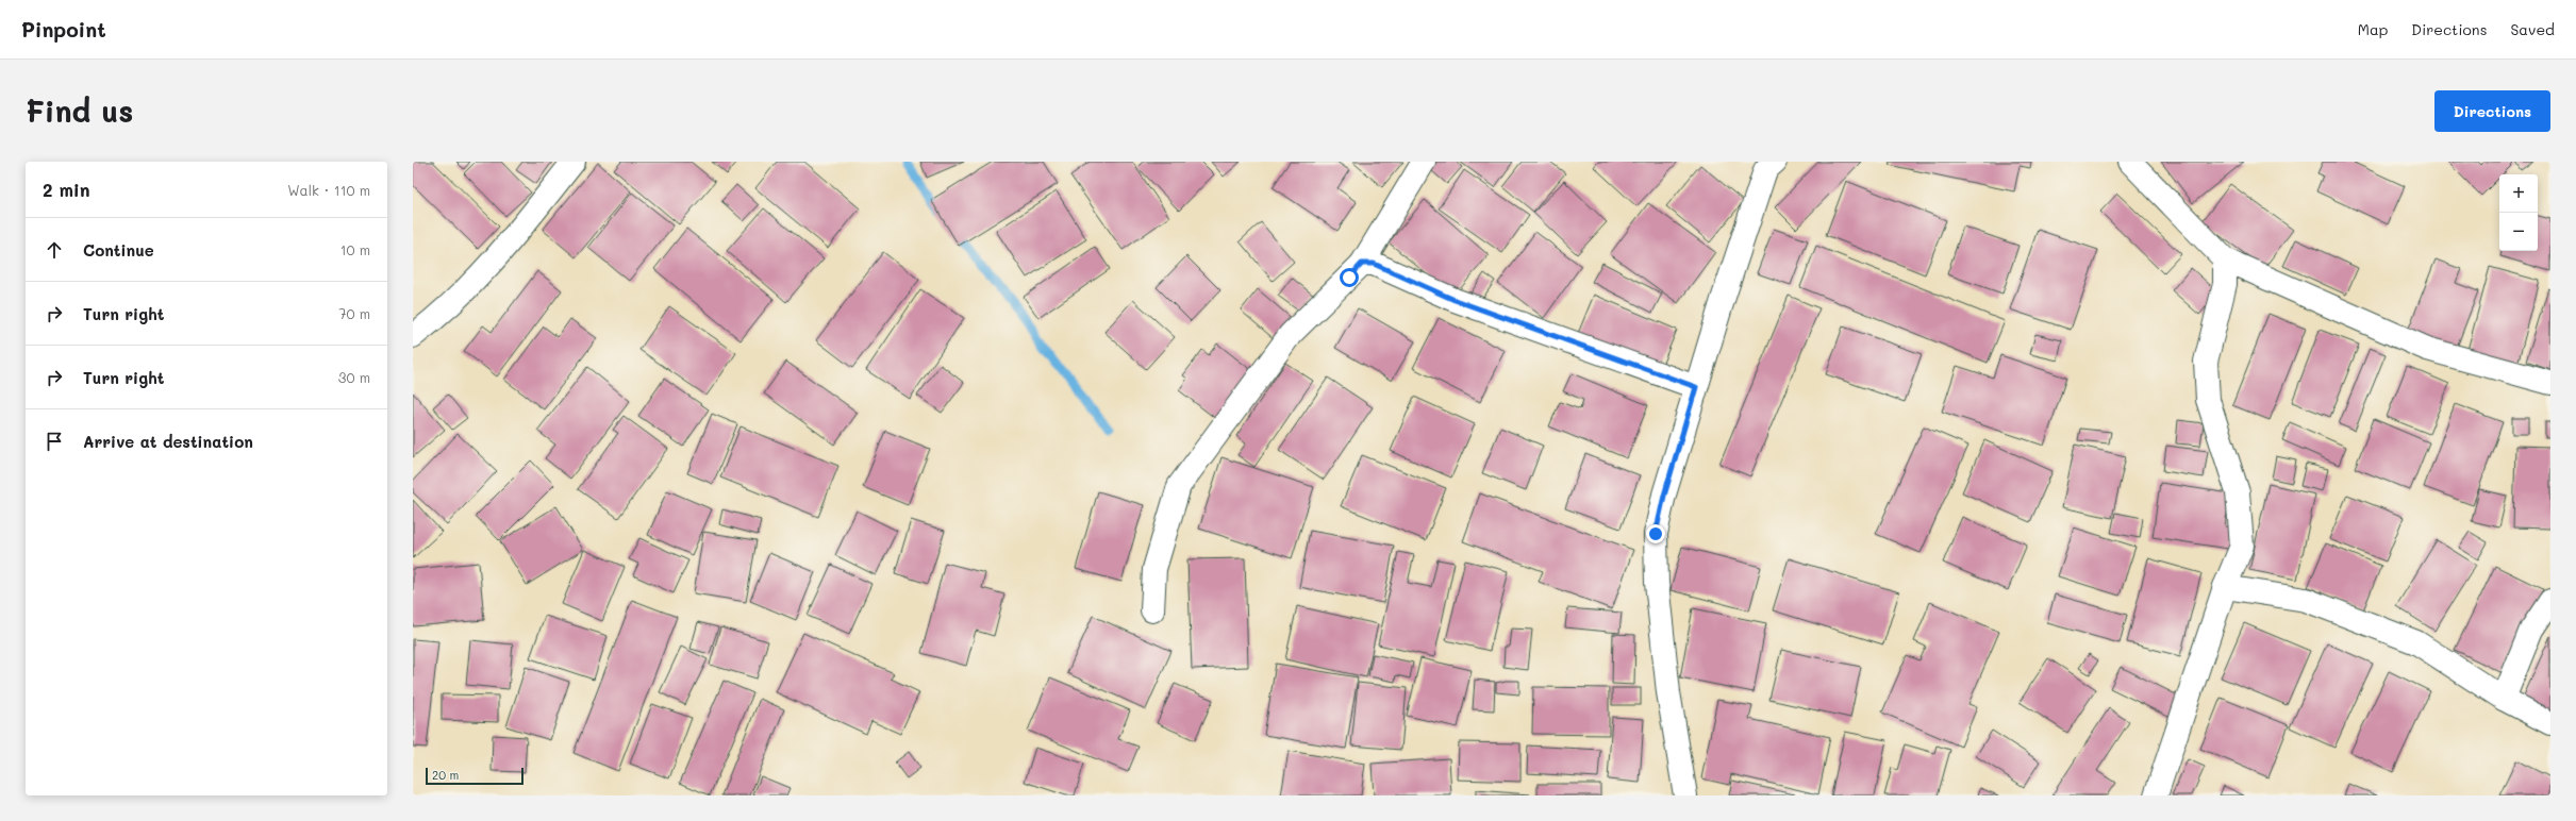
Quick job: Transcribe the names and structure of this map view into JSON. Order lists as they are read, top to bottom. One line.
{"scale_bar":"20 m","page":{"header":"Pinpoint","nav":["Map","Directions","Saved"],"buttons":"Directions","title":"Find us","heading":["2 min","Walk · 110 m"],"map_buttons":["+","−"],"list":[["Continue","10 m"],["Turn right","70 m"],["Turn right","30 m"],"Arrive at destination"],"scale":"20 m"}}
